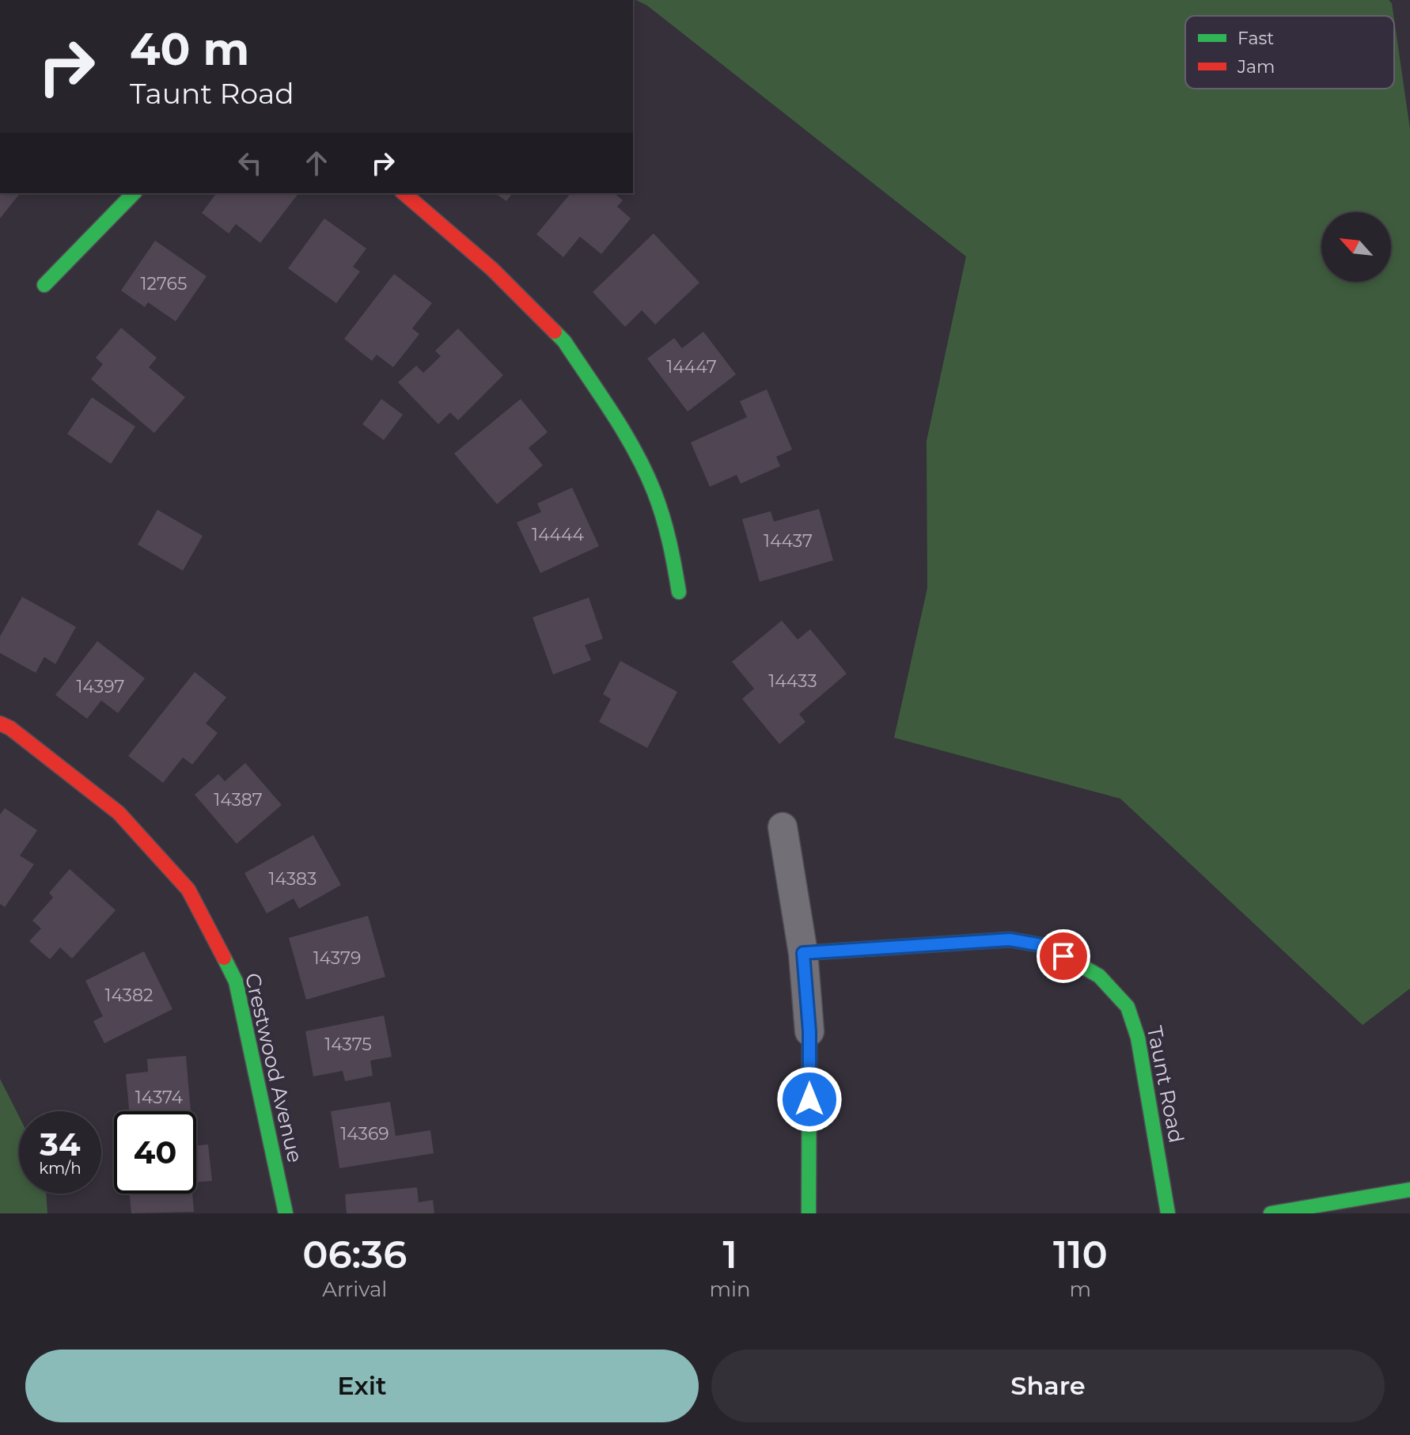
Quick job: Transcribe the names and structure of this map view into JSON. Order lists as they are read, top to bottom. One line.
{"streets":{"street":["Crestwood Avenue","Taunt Road"]},"house_numbers":["12765","14447","14444","14437","14433","14397","14387","14383","14379","14382","14375","14374","14369"],"legend":["Fast","Jam"],"north":"top left","page":{"turn":["40 m","Taunt Road"],"speed":"34 km/h","limit":"40","eta":["06:36","Arrival","1","min","110","m"],"buttons":["Exit","Share"]}}
